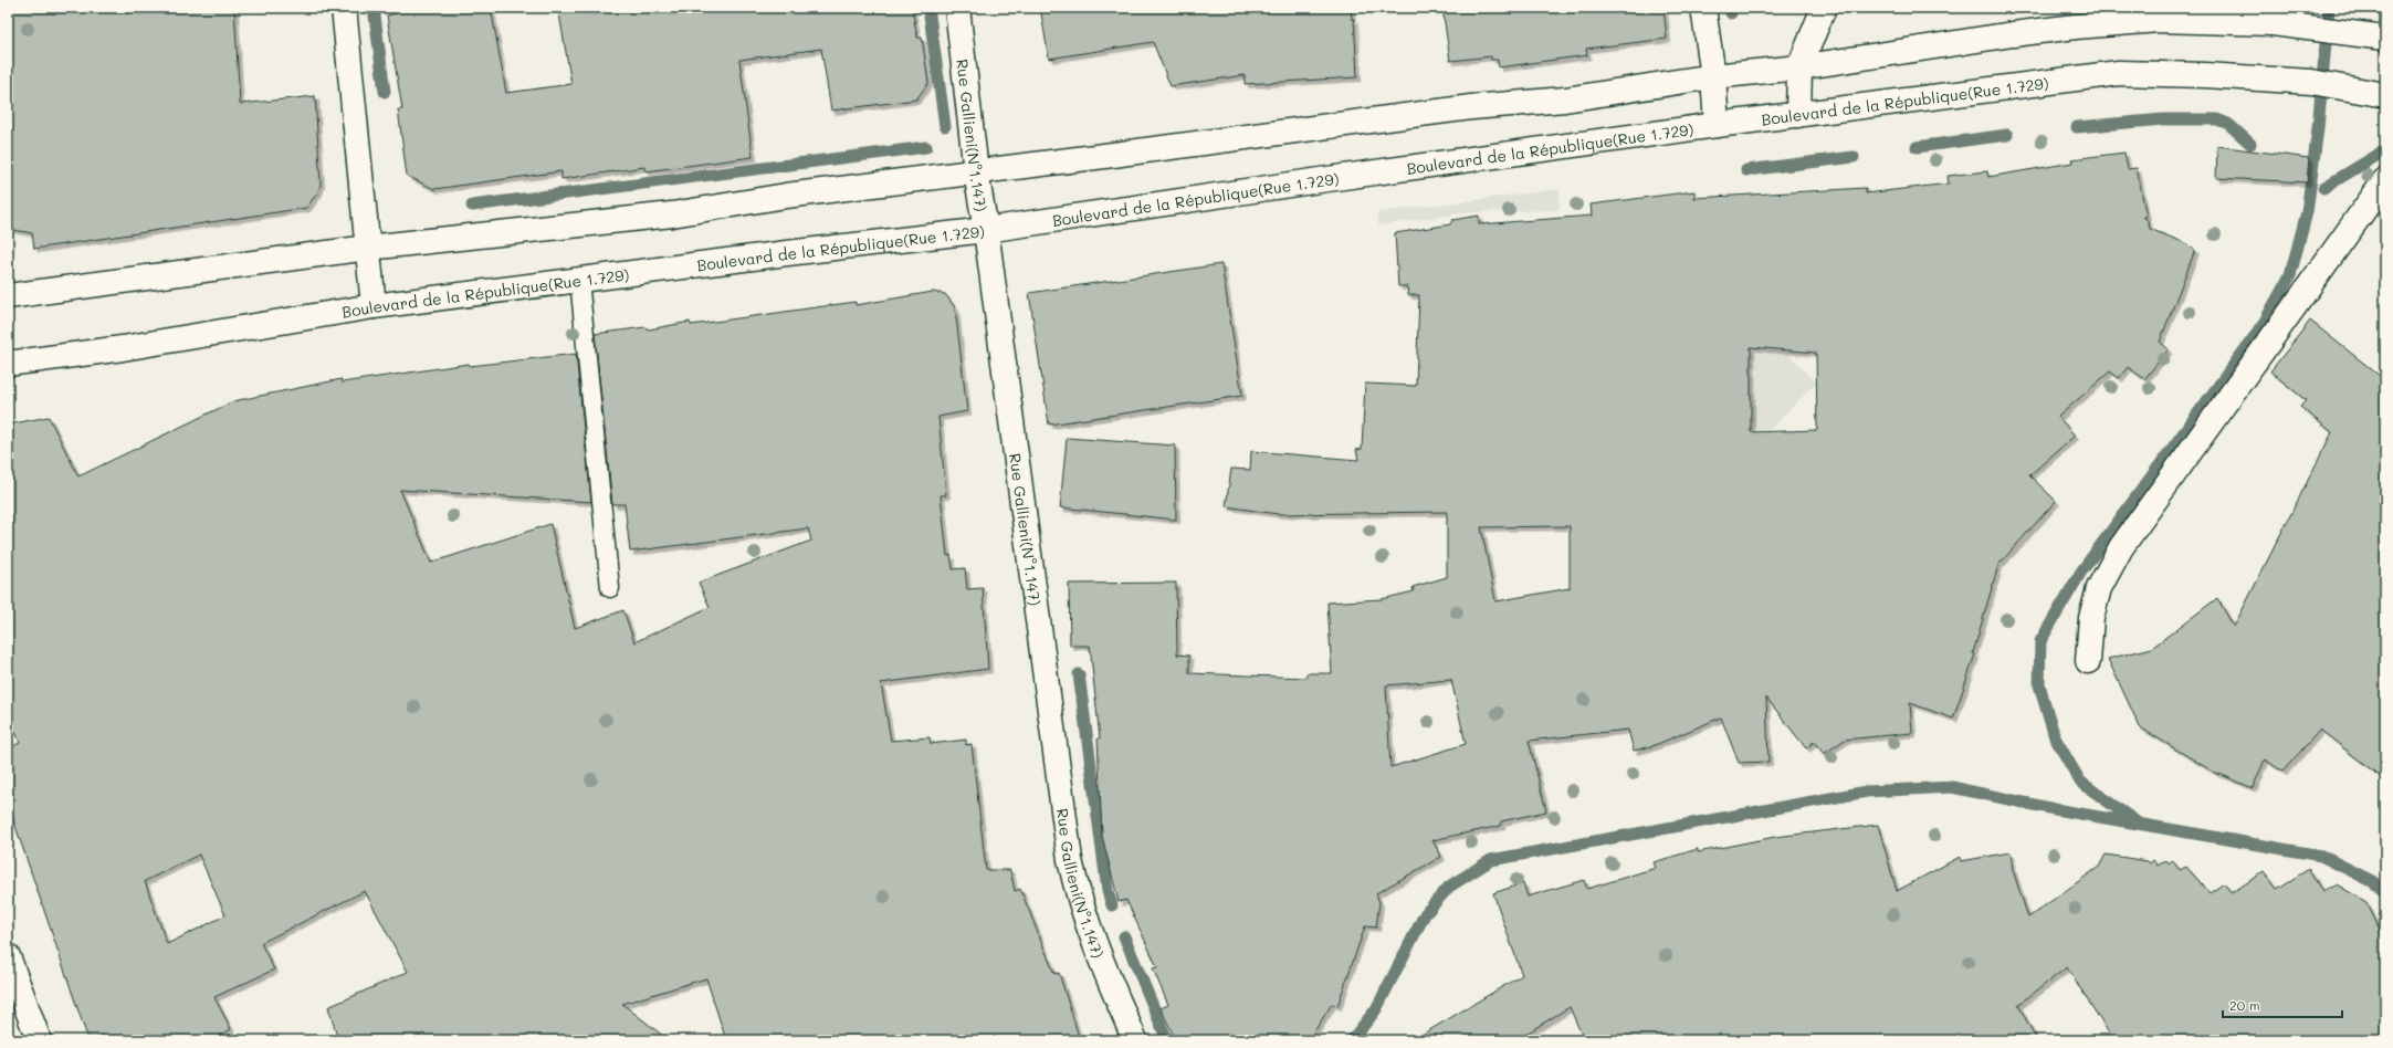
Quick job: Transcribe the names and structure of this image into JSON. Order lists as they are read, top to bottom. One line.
{"streets":{"main road":["Boulevard de la République(Rue 1.729)","Rue Gallieni(N°1.147)"]},"crossings":[["Boulevard de la République(Rue 1.729)","Rue Gallieni(N°1.147)"]],"scale_bar":"20 m"}
